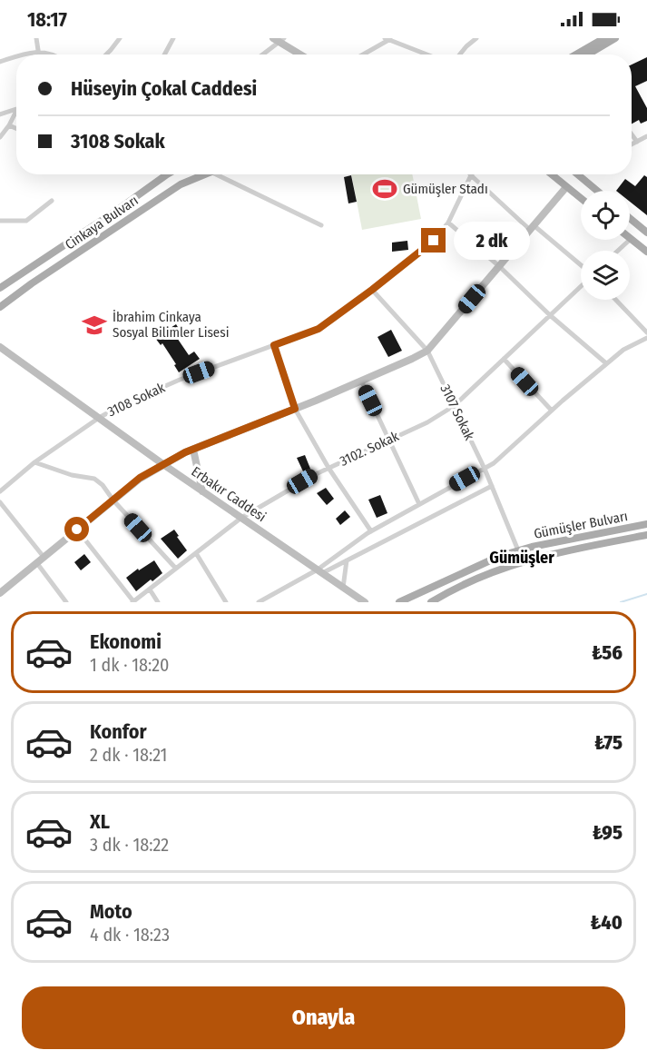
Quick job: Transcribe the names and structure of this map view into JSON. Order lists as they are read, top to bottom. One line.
{"streets":{"main road":["Cinkaya Bulvarı","Gümüşler Bulvarı"],"street":["3108 Sokak","3107 Sokak","3102. Sokak","Erbakır Caddesi"]},"crossings":[["3108 Sokak","3107 Sokak"],["3108 Sokak","Erbakır Caddesi"],["3107 Sokak","3102. Sokak"],["3107 Sokak","Gümüşler Bulvarı"],["3102. Sokak","Erbakır Caddesi"]],"districts":["Gümüşler"],"places":{"sports":["Gümüşler Stadı"],"school or university":["İbrahim Cinkaya Sosyal Bilimler Lisesi"]},"page":{"status":"18:17","banner":["Hüseyin Çokal Caddesi","3108 Sokak"],"bubble":"2 dk","list":[{"name":"Ekonomi","note":"1 dk · 18:20","value":"₺56"},{"name":"Konfor","note":"2 dk · 18:21","value":"₺75"},{"name":"XL","note":"3 dk · 18:22","value":"₺95"},{"name":"Moto","note":"4 dk · 18:23","value":"₺40"}],"buttons":"Onayla"}}
